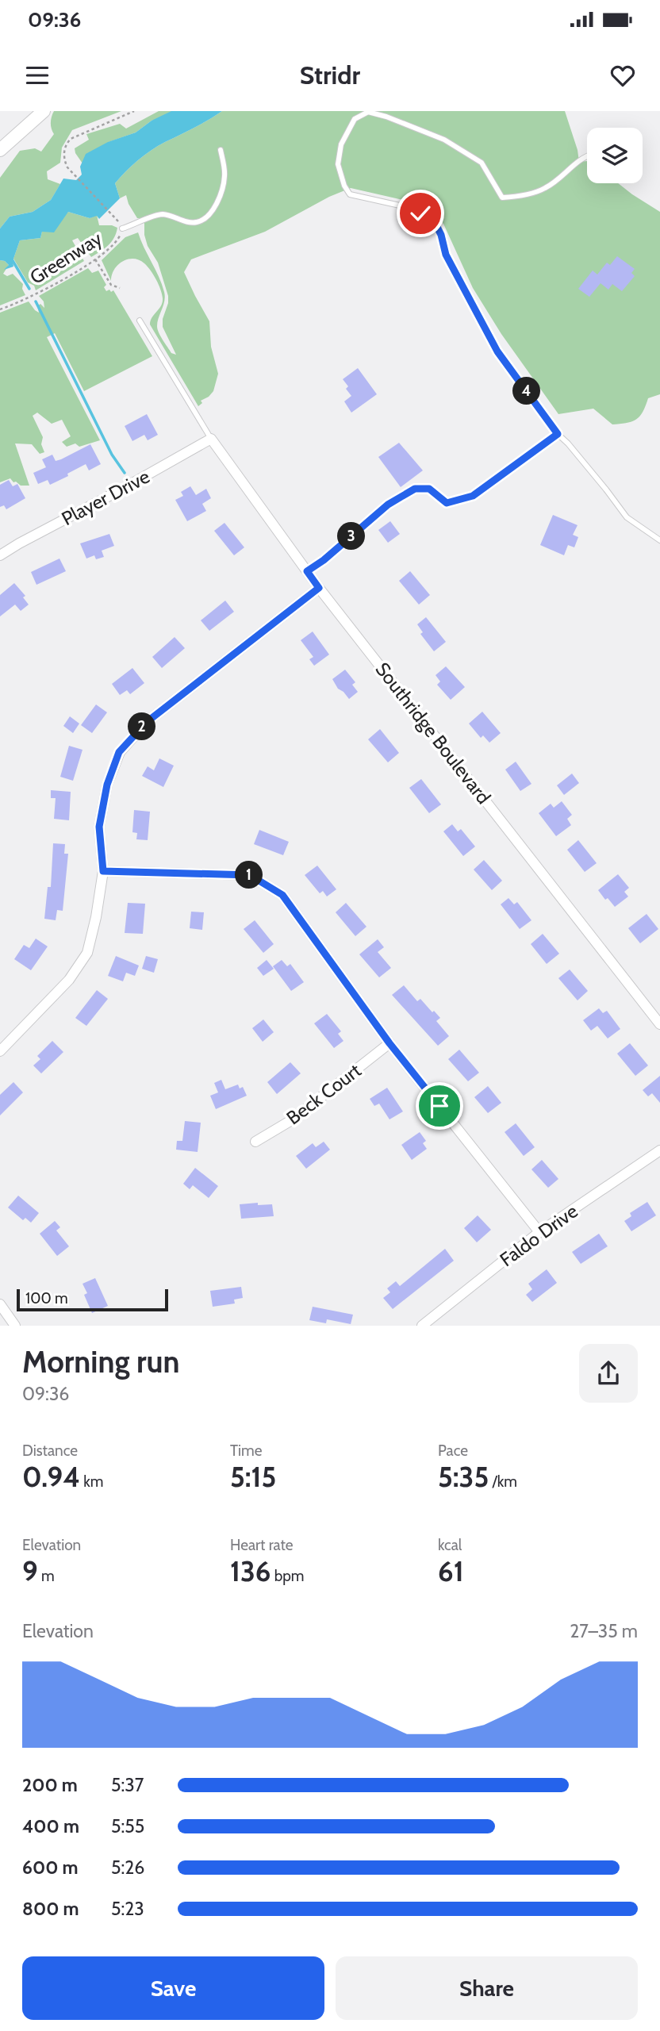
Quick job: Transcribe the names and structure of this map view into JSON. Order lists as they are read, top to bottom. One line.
{"streets":{"street":["Player Drive","Southridge Boulevard","Beck Court","Faldo Drive"],"path":["Greenway"]},"crossings":[["Player Drive","Southridge Boulevard"]],"scale_bar":"100 m","page":{"status":"09:36","header":"Stridr","pins":["4","3","2","1"],"scale":"100 m","heading":["Morning run","09:36"],"stats":[["Distance","0.94 km"],["Time","5:15"],["Pace","5:35 /km"],["Elevation","9 m"],["Heart rate","136 bpm"],["kcal","61"]],"chart":["Elevation","27–35 m"],"list":[{"name":"200 m","note":"5:37"},{"name":"400 m","note":"5:55"},{"name":"600 m","note":"5:26"},{"name":"800 m","note":"5:23"}],"buttons":["Save","Share"]}}
